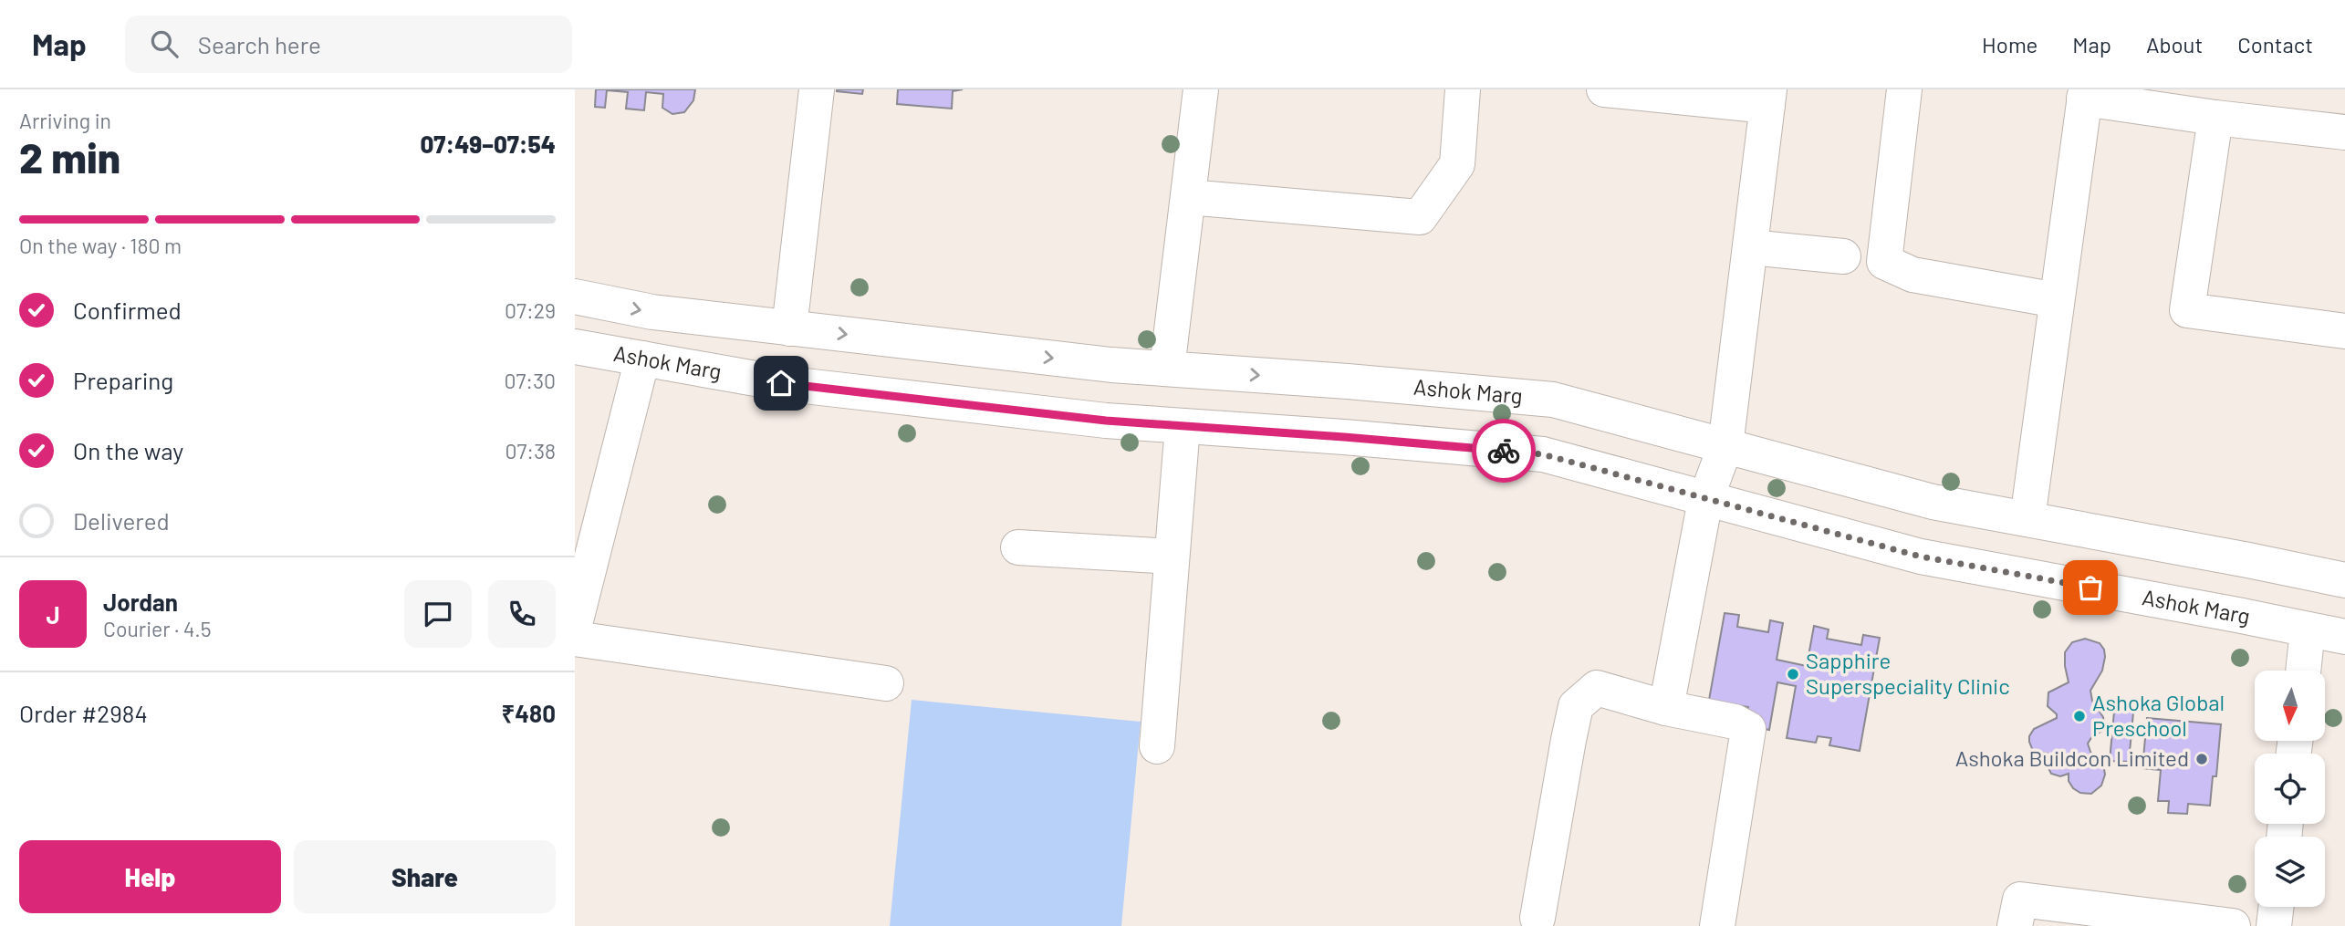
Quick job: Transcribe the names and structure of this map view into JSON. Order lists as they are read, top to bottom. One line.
{"streets":{"street":["Ashok Marg"]},"places":["Sapphire Superspeciality Clinic","Ashoka Global Preschool","Ashoka Buildcon Limited"],"north":"bottom","page":{"header":"Map","search":"Search here","nav":["Home","Map","About","Contact"],"heading":["2 min","Arriving in","07:49–07:54"],"panel":["Jordan","Courier · 4.5","Order #2984","₹480"],"bar":"On the way · 180 m","list":[["Confirmed","07:29"],["Preparing","07:30"],["On the way","07:38"],"Delivered"],"round":"J","buttons":["Help","Share"]}}
